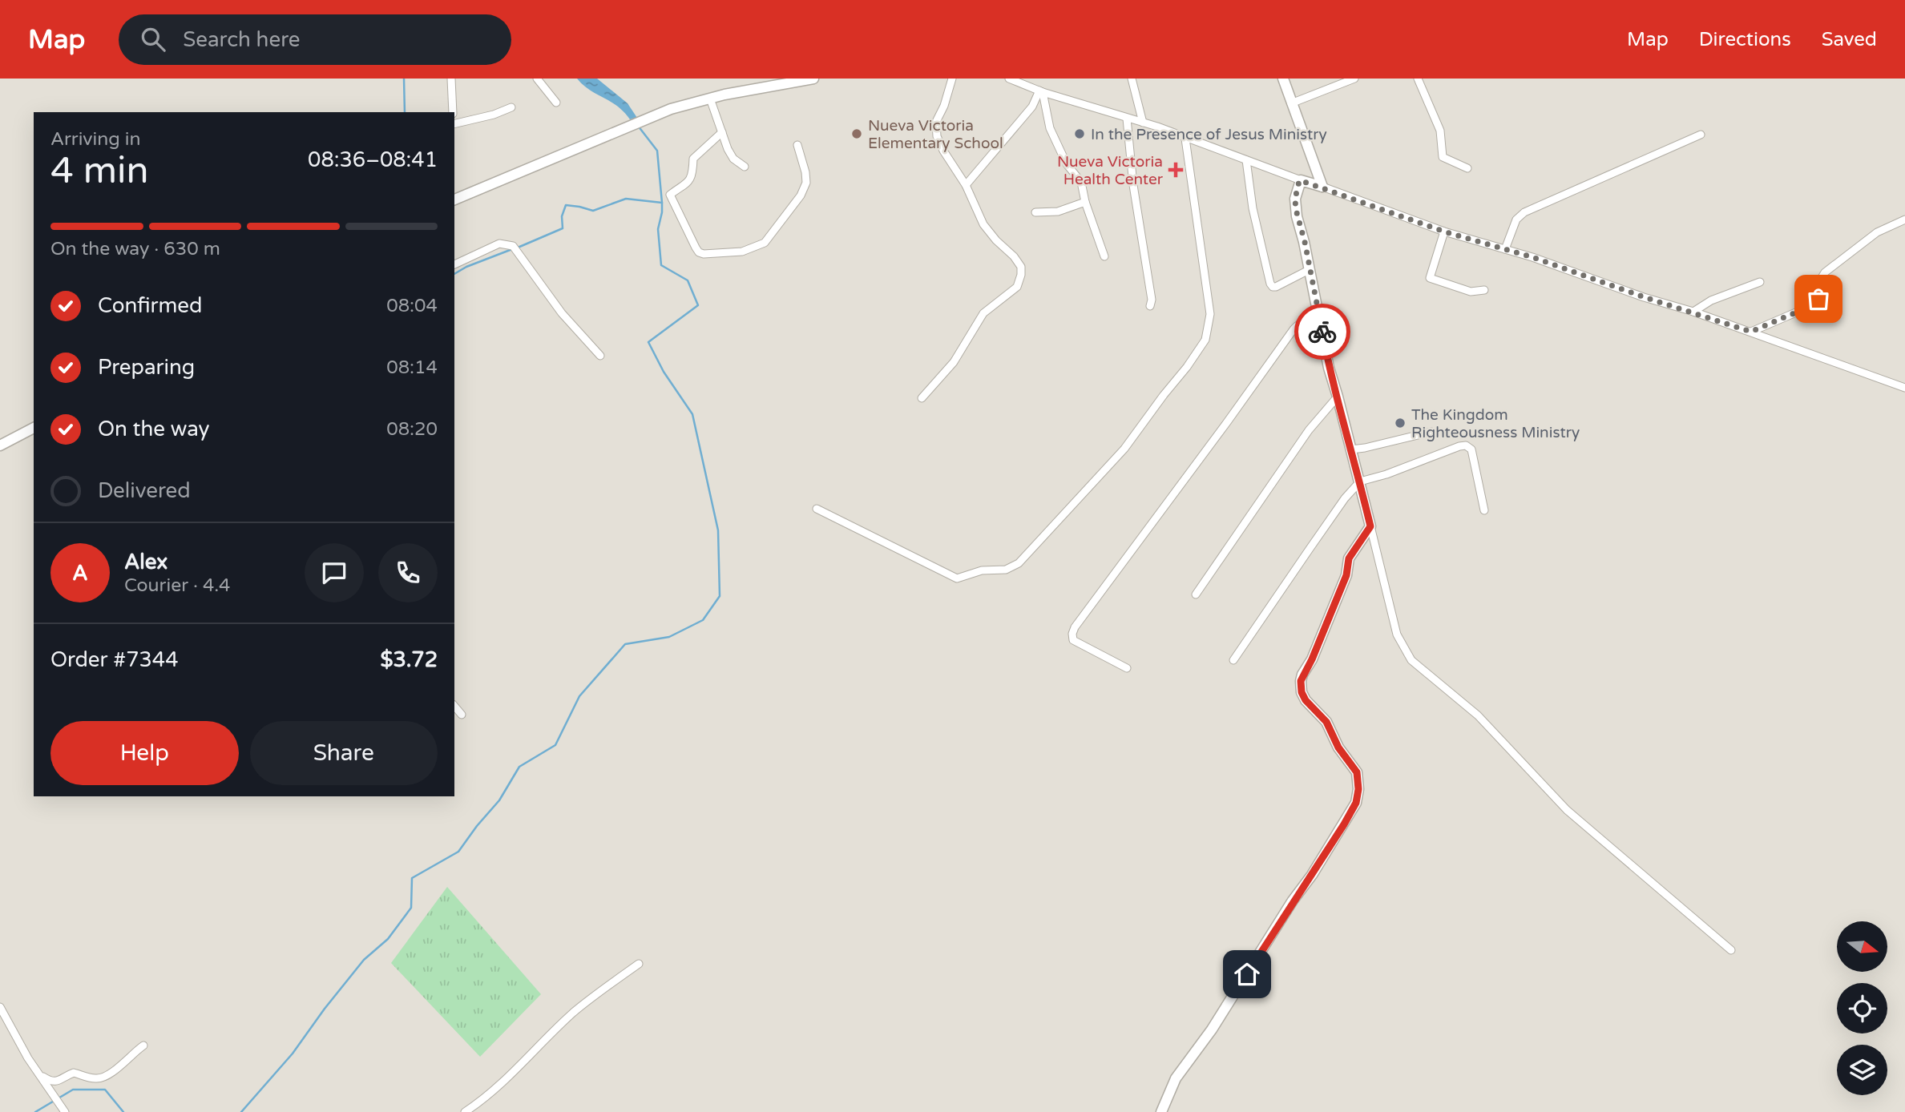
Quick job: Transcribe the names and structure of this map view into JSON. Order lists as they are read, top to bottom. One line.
{"places":{"other":["Nueva Victoria Elementary School","In the Presence of Jesus Ministry","The Kingdom Righteousness Ministry"],"health":["Nueva Victoria Health Center"]},"north":"right","page":{"header":"Map","search":"Search here","nav":["Map","Directions","Saved"],"heading":["4 min","Arriving in","08:36–08:41"],"panel":["Alex","Courier · 4.4","Order #7344","$3.72"],"bar":"On the way · 630 m","list":[["Confirmed","08:04"],["Preparing","08:14"],["On the way","08:20"],"Delivered"],"round":"A","buttons":["Help","Share"]}}
